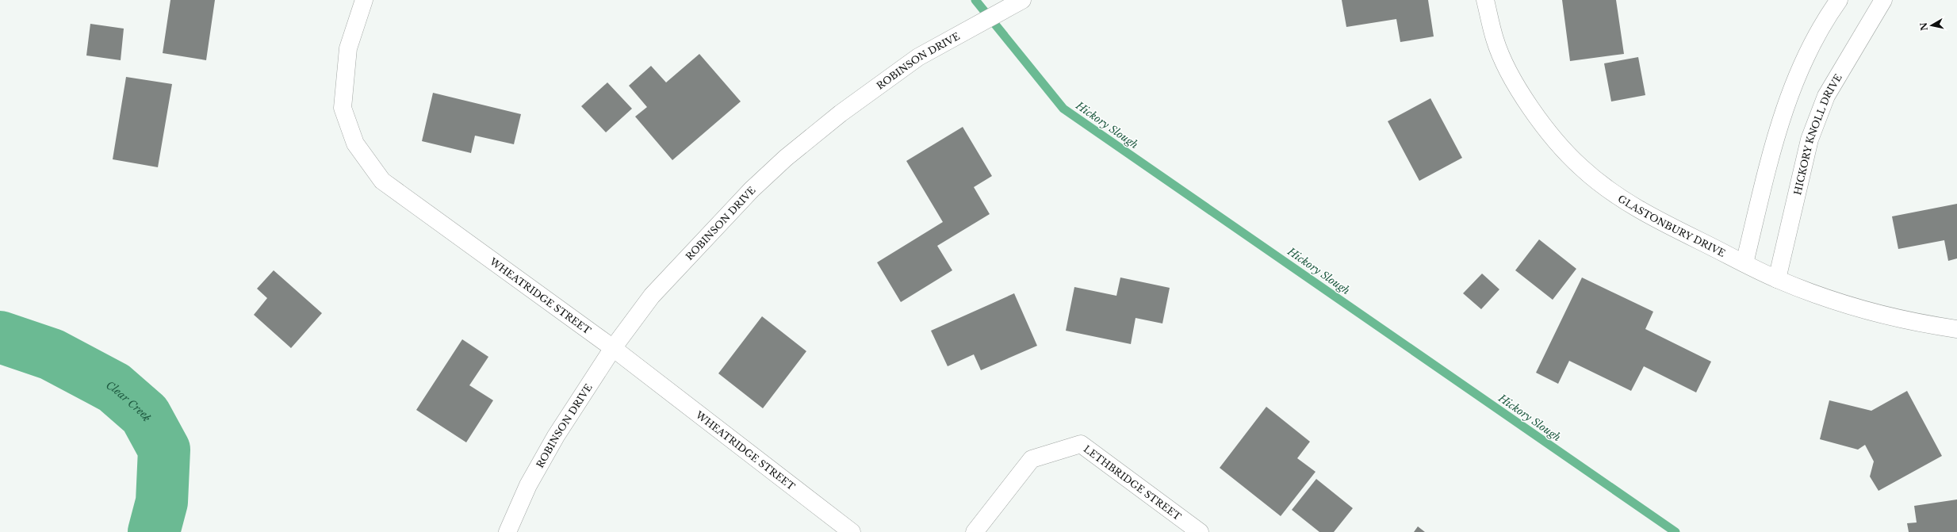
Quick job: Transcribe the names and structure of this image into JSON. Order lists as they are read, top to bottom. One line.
{"streets":{"street":["ROBINSON DRIVE","HICKORY KNOLL DRIVE","GLASTONBURY DRIVE","WHEATRIDGE STREET","LETHBRIDGE STREET"]},"crossings":[["ROBINSON DRIVE","WHEATRIDGE STREET"],["HICKORY KNOLL DRIVE","GLASTONBURY DRIVE"]],"water":["Hickory Slough","Clear Creek"],"north":"left"}
